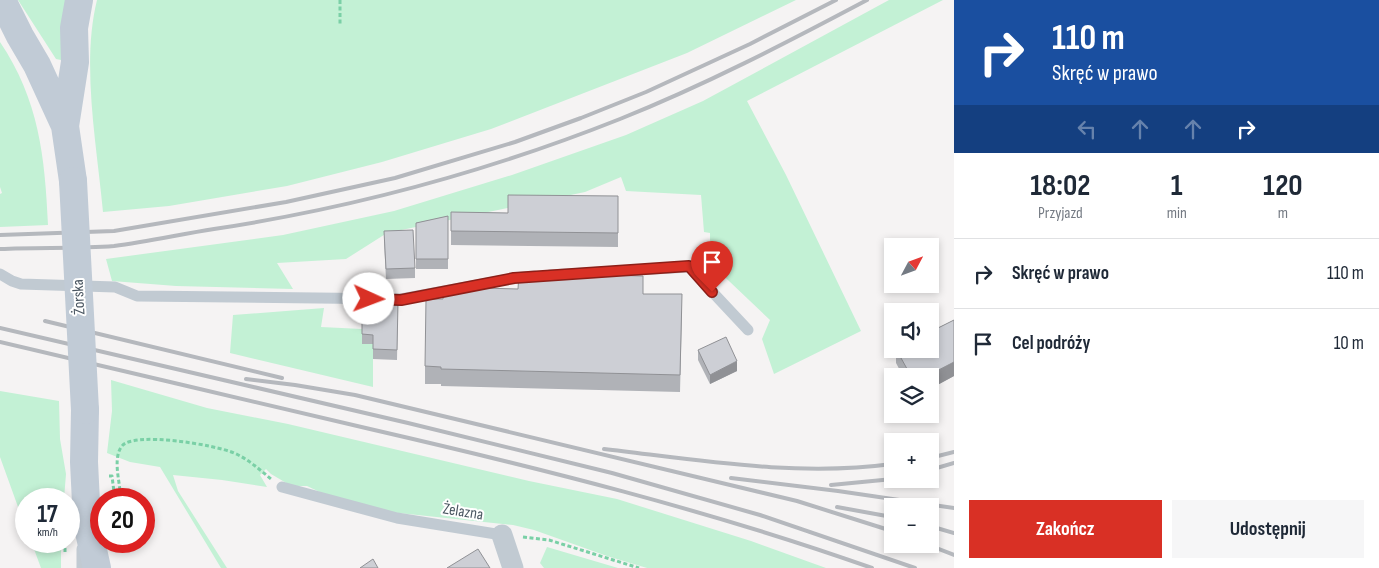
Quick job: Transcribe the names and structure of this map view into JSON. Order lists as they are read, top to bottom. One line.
{"streets":{"main road":["Żorska"],"lane":["Żelazna"]},"north":"top right","page":{"turn":["110 m","Skręć w prawo"],"eta":["18:02","Przyjazd","1","min","120","m"],"map_buttons":["+","−"],"list":[{"name":"Skręć w prawo","value":"110 m"},{"name":"Cel podróży","value":"10 m"}],"speed":"17 km/h","limit":"20","buttons":["Zakończ","Udostępnij"]}}
